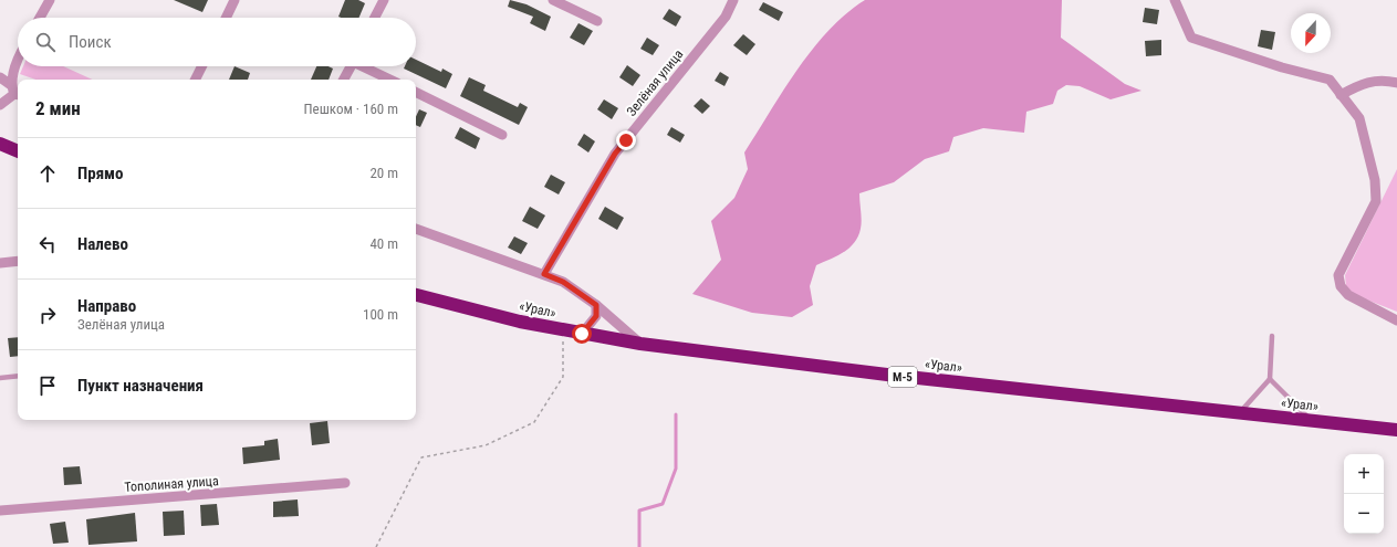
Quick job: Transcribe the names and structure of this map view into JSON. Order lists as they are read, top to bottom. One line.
{"streets":{"highway":["«Урал»","М-5"],"street":["Зелёная улица","Тополиная улица"]},"north":"bottom","page":{"search":"Поиск","heading":["2 мин","Пешком · 160 m"],"list":[["Прямо","20 m"],["Налево","40 m"],["Направо","Зелёная улица","100 m"],"Пункт назначения"],"map_buttons":["+","−"]}}
